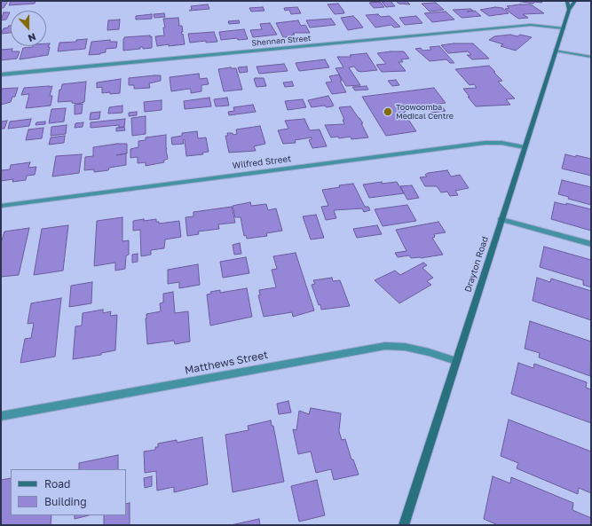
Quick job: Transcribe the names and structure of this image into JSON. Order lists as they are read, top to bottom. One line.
{"streets":{"main road":["Drayton Road"],"street":["Shennan Street","Wilfred Street","Matthews Street"]},"crossings":[["Shennan Street","Drayton Road"],["Wilfred Street","Drayton Road"],["Drayton Road","Matthews Street"]],"places":["Toowoomba Medical Centre"],"legend":["Road","Building"],"north":"bottom"}
